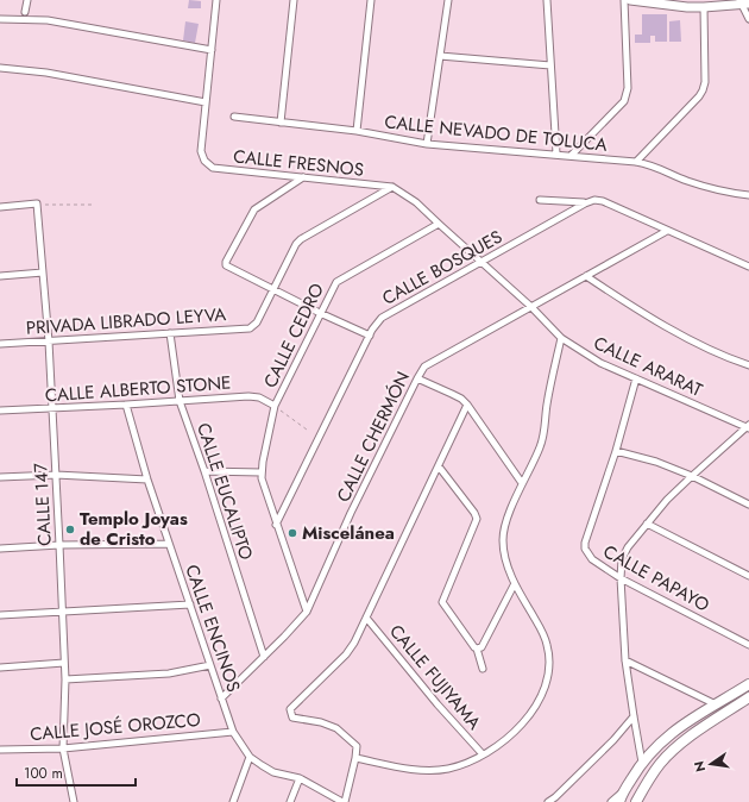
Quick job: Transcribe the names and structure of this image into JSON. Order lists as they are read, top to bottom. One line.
{"streets":{"street":["CALLE NEVADO DE TOLUCA","CALLE FRESNOS","CALLE BOSQUES","PRIVADA LIBRADO LEYVA","CALLE CEDRO","CALLE ARARAT","CALLE ALBERTO STONE","CALLE CHERMÓN","CALLE EUCALIPTO","CALLE 147","CALLE PAPAYO","CALLE ENCINOS","CALLE FUJIYAMA","CALLE JOSÉ OROZCO"]},"crossings":[["CALLE FRESNOS","CALLE ARARAT"],["CALLE BOSQUES","CALLE ARARAT"],["CALLE BOSQUES","CALLE CHERMÓN"],["PRIVADA LIBRADO LEYVA","CALLE EUCALIPTO"],["PRIVADA LIBRADO LEYVA","CALLE 147"],["CALLE CEDRO","CALLE ARARAT"],["CALLE CEDRO","CALLE ALBERTO STONE"],["CALLE ARARAT","CALLE CHERMÓN"],["CALLE ARARAT","CALLE PAPAYO"],["CALLE ALBERTO STONE","CALLE EUCALIPTO"],["CALLE ALBERTO STONE","CALLE 147"],["CALLE ALBERTO STONE","CALLE ENCINOS"],["CALLE CHERMÓN","CALLE EUCALIPTO"],["CALLE CHERMÓN","CALLE ENCINOS"],["CALLE 147","CALLE JOSÉ OROZCO"],["CALLE ENCINOS","CALLE JOSÉ OROZCO"]],"places":["Templo Joyas de Cristo","Miscelánea"],"scale_bar":"100 m","north":"left"}
